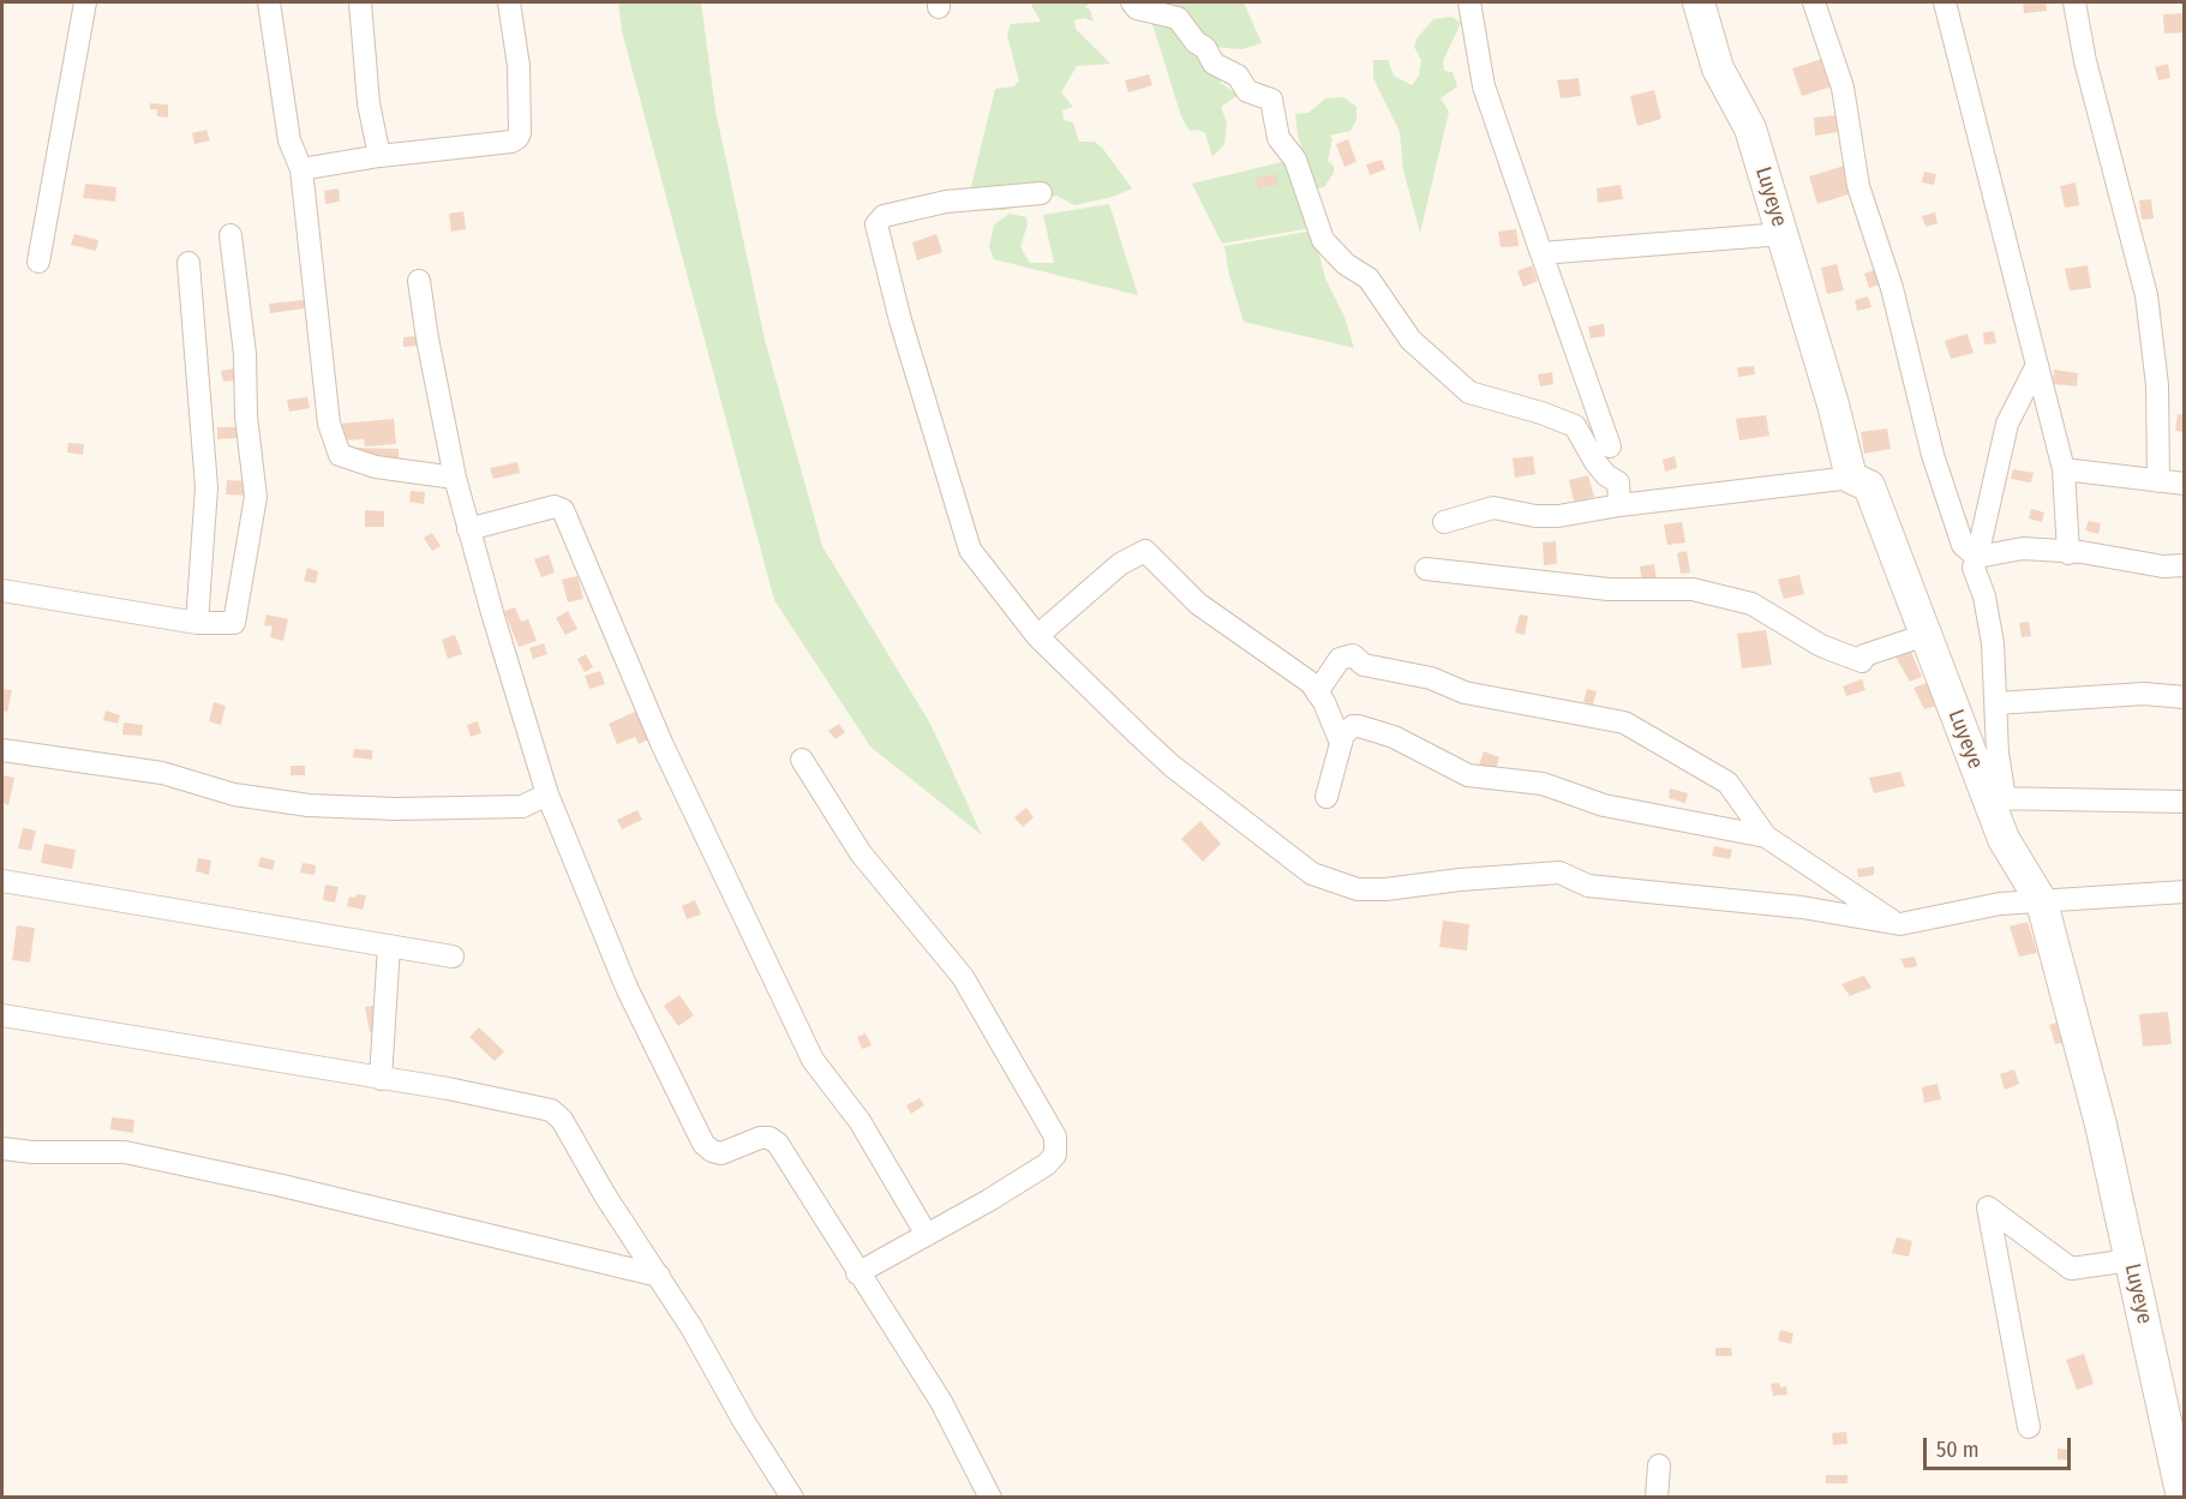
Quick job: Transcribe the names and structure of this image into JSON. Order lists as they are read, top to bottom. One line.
{"streets":{"street":["Luyeye"]},"scale_bar":"50 m"}
